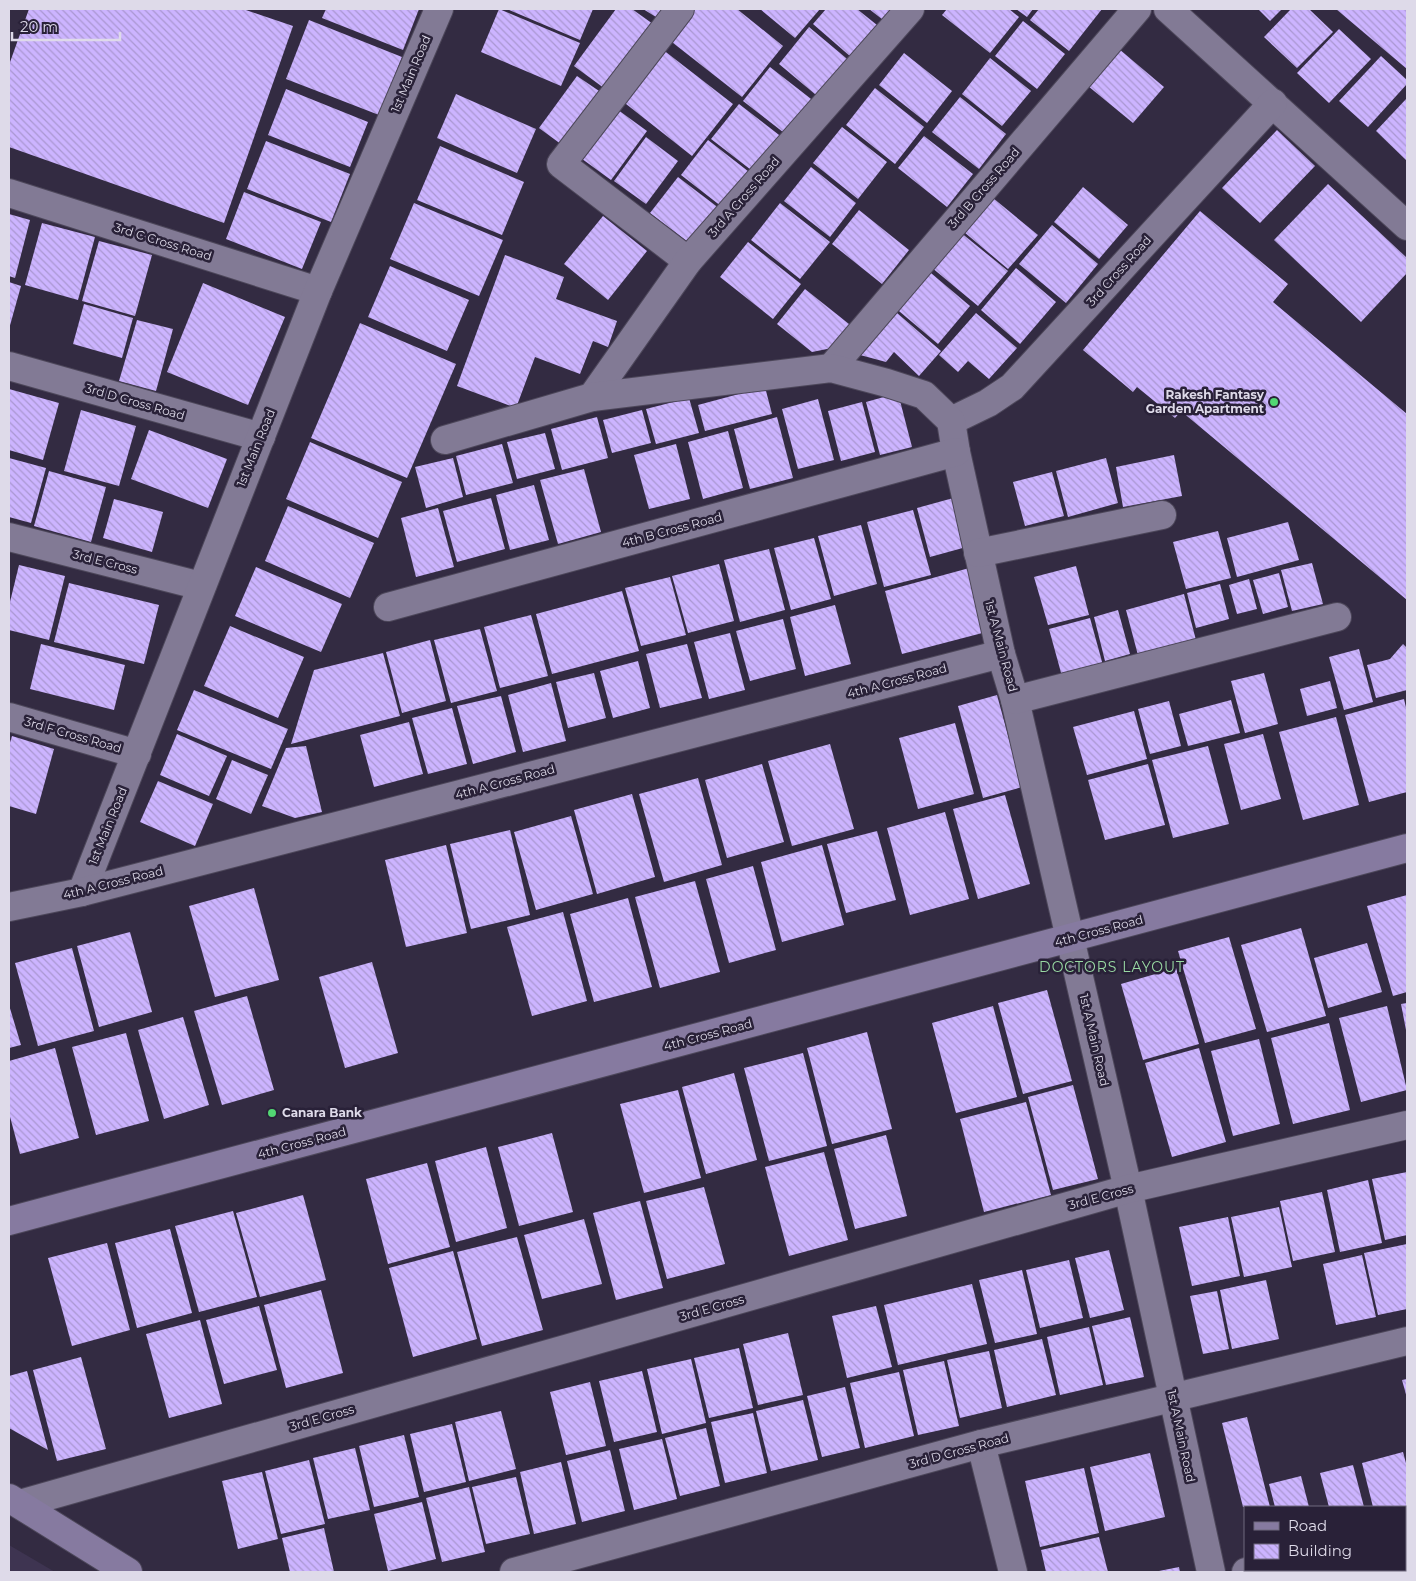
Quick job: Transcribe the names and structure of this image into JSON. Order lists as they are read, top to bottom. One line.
{"streets":{"street":["1st Main Road","3rd B Cross Road","3rd A Cross Road","3rd C Cross Road","3rd Cross Road","3rd D Cross Road","4th B Cross Road","3rd E Cross","1st A Main Road","4th A Cross Road","3rd F Cross Road","4th Cross Road"]},"crossings":[["1st Main Road","3rd C Cross Road"],["1st Main Road","3rd D Cross Road"],["1st Main Road","3rd E Cross"],["1st Main Road","4th A Cross Road"],["1st Main Road","3rd F Cross Road"],["3rd Cross Road","1st A Main Road"],["3rd D Cross Road","1st A Main Road"],["4th B Cross Road","1st A Main Road"],["3rd E Cross","1st A Main Road"],["1st A Main Road","4th A Cross Road"],["1st A Main Road","4th Cross Road"]],"districts":["DOCTORS LAYOUT"],"places":["Rakesh Fantasy Garden Apartment","Canara Bank"],"legend":["Road","Building"],"scale_bar":"20 m"}
